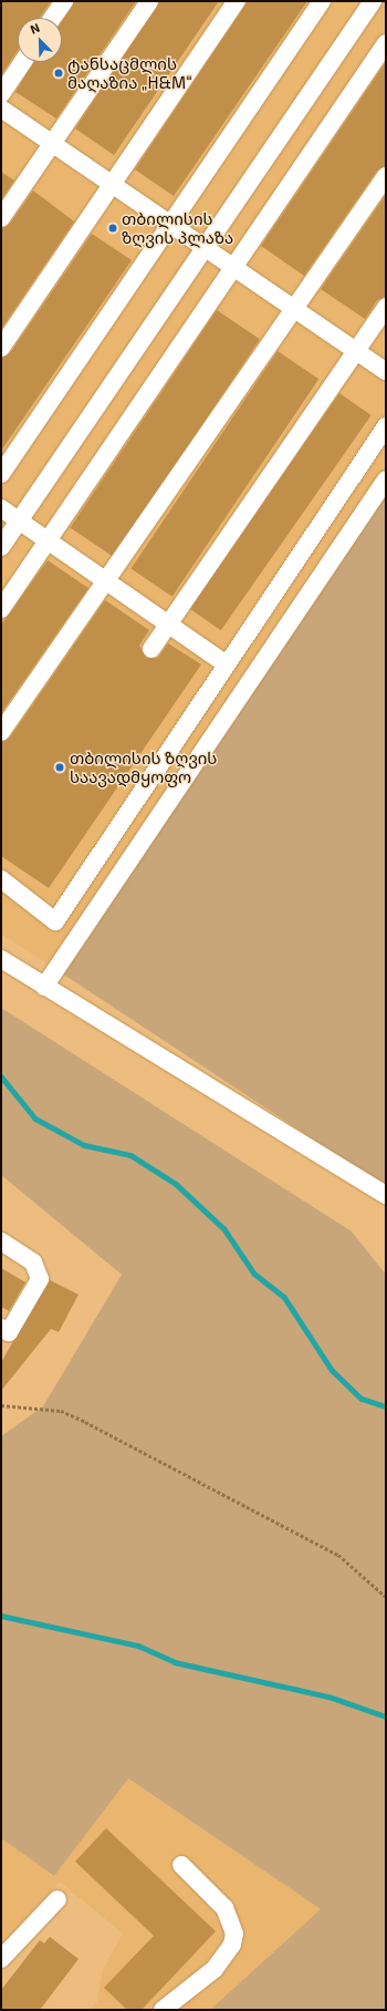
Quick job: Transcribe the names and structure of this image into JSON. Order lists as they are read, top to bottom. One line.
{"places":["ტანსაცმლის მაღაზია „H&M“","თბილისის ზღვის პლაზა","თბილისის ზღვის საავადმყოფო"],"north":"top left"}
